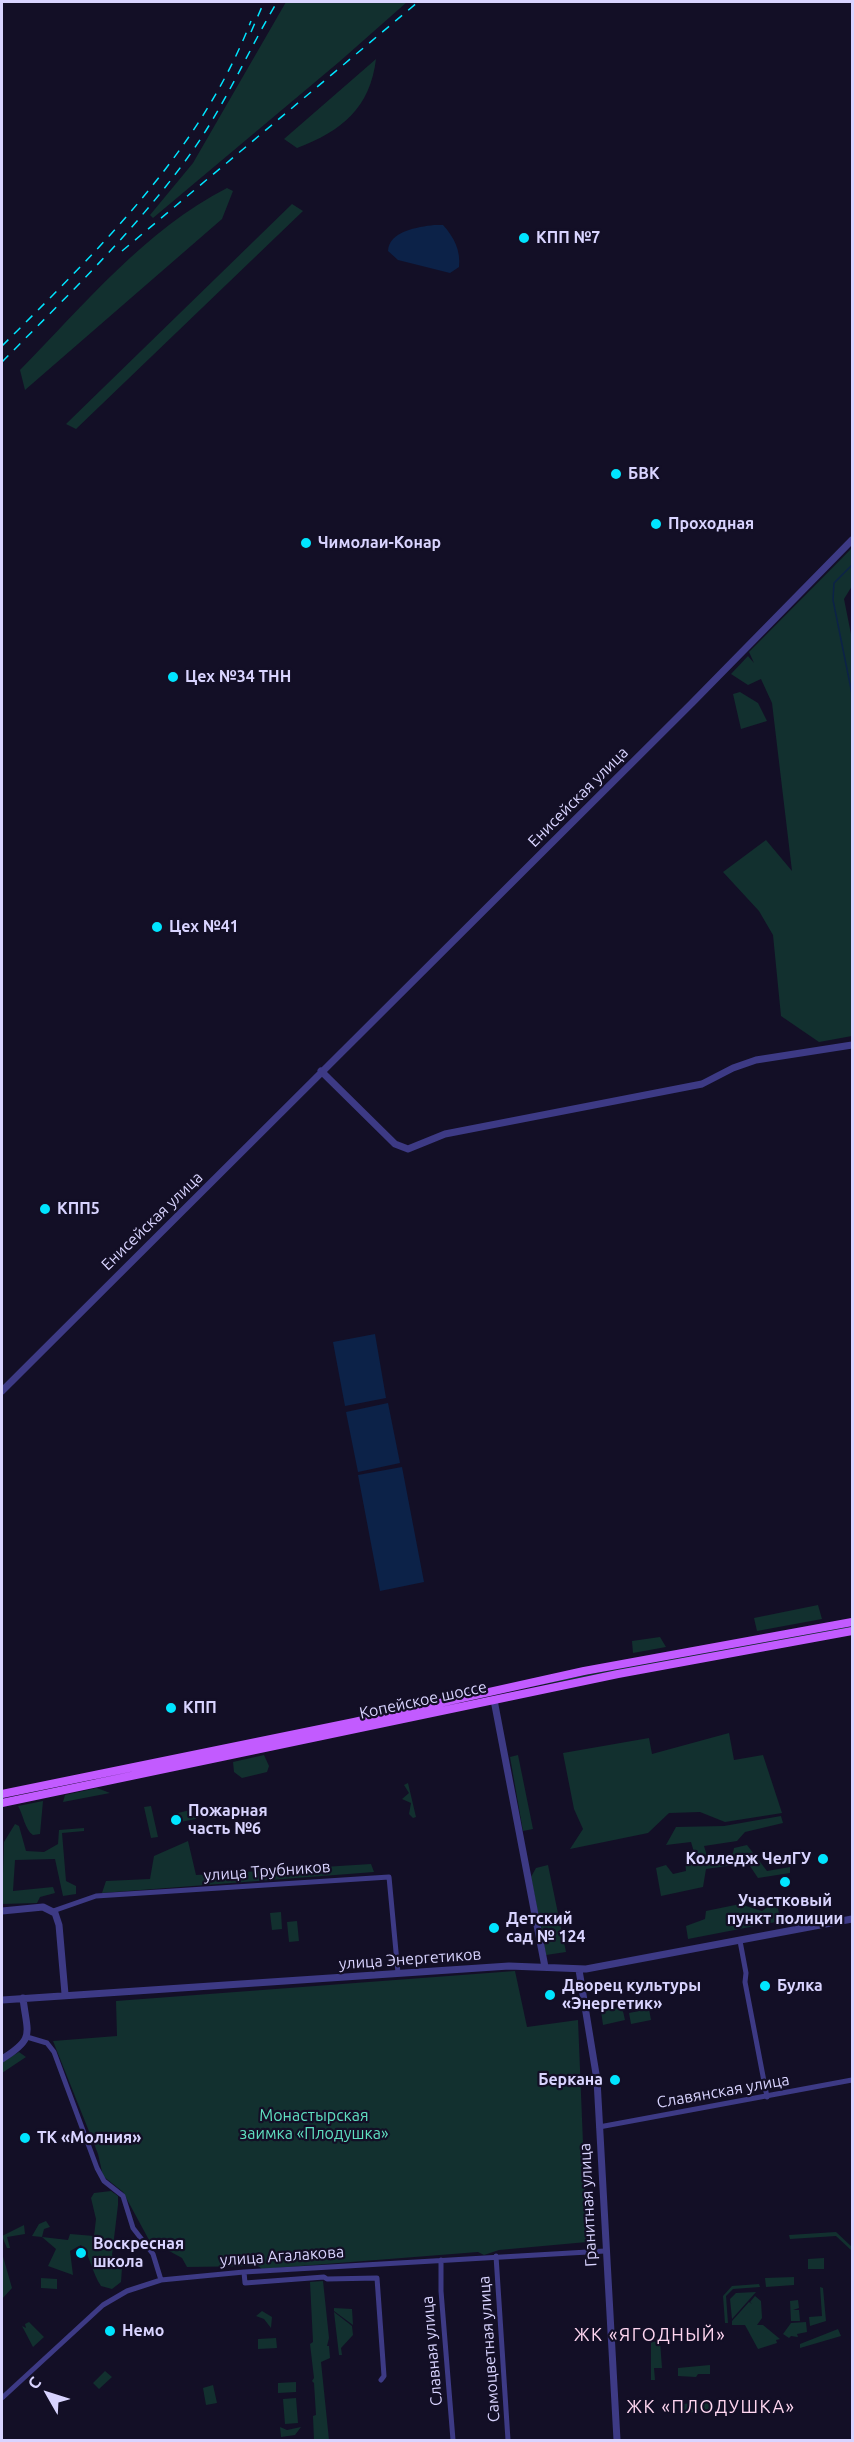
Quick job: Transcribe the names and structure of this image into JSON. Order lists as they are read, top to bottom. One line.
{"streets":{"main road":["Копейское шоссе"],"street":["Енисейская улица","улица Трубников","улица Энергетиков","Славянская улица","Гранитная улица","улица Агалакова","Самоцветная улица","Славная улица"]},"crossings":[["улица Трубников","улица Энергетиков"],["улица Энергетиков","Гранитная улица"],["Славянская улица","Гранитная улица"],["Гранитная улица","улица Агалакова"],["улица Агалакова","Самоцветная улица"],["улица Агалакова","Славная улица"]],"districts":["ЖК «ЯГОДНЫЙ»","ЖК «ПЛОДУШКА»"],"parks":["Монастырская заимка «Плодушка»"],"places":["КПП №7","БВК","Проходная","Чимолаи-Конар","Цех №34 ТНН","Цех №41","КПП5","КПП","Пожарная часть №6","Колледж ЧелГУ","Участковый пункт полиции","Детский сад № 124","Булка","Дворец культуры «Энергетик»","Беркана","ТК «Молния»","Воскресная школа","Немо"],"north":"top left"}
